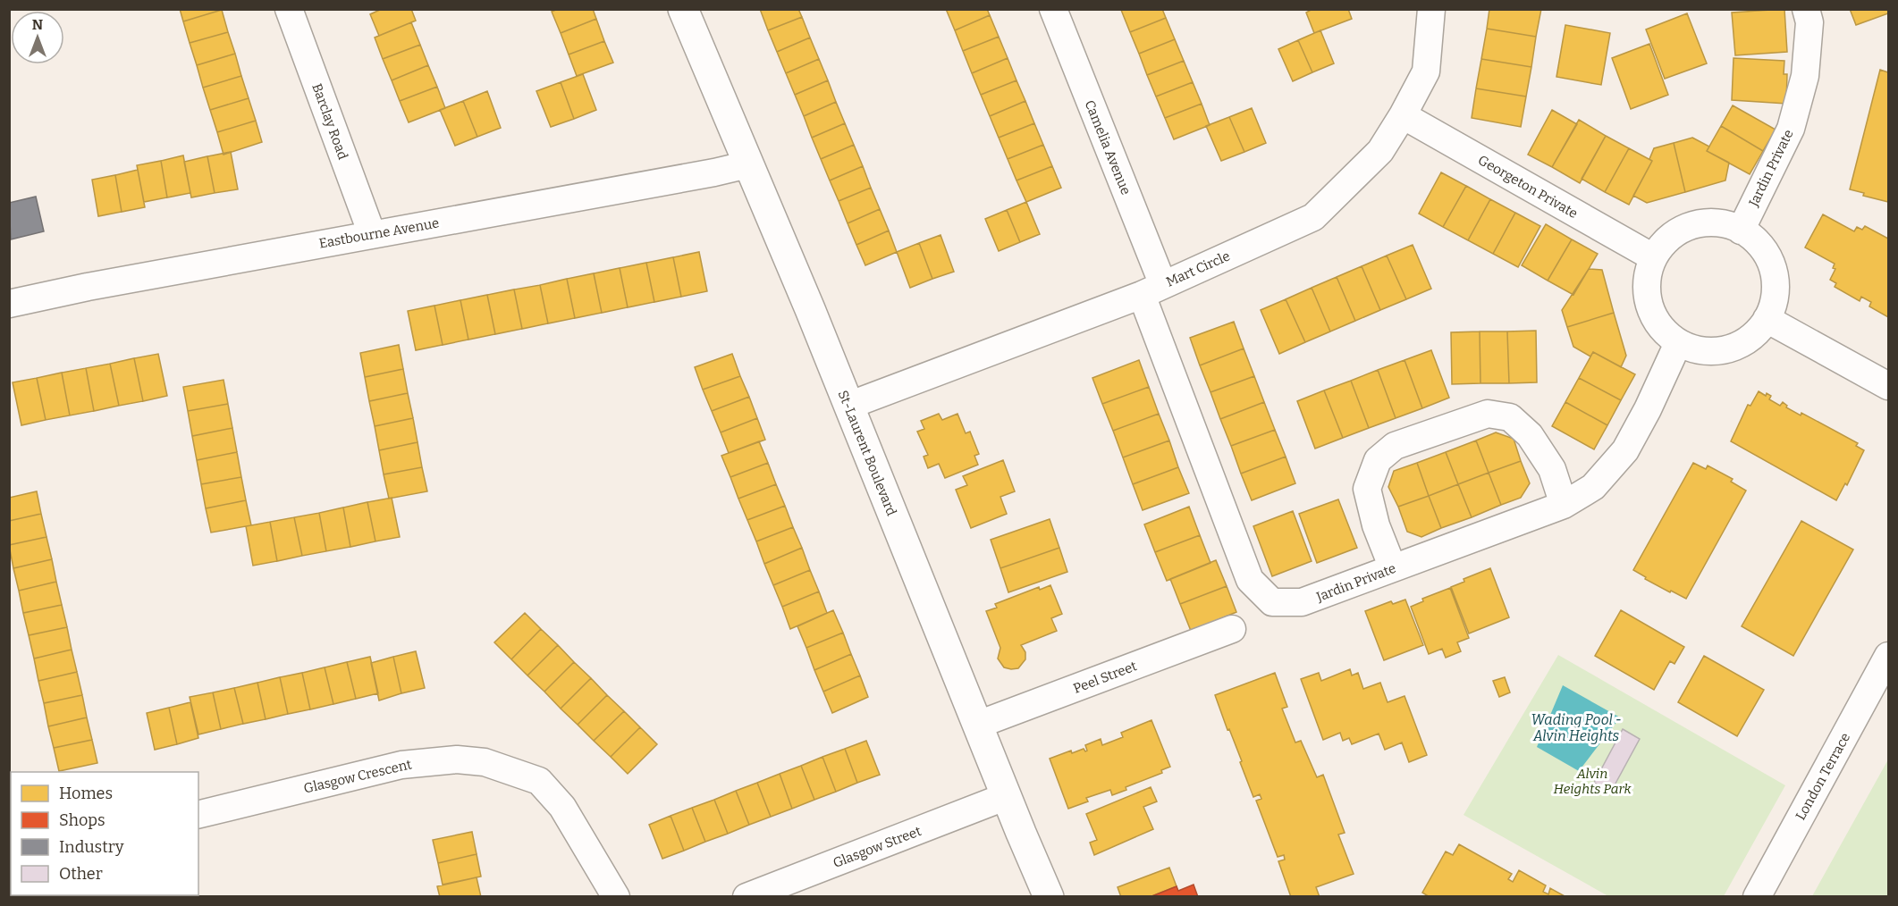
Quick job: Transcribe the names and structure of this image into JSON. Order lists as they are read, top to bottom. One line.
{"streets":{"street":["Barclay Road","Camelia Avenue","Jardin Private","Georgeton Private","Eastbourne Avenue","Mart Circle","St-Laurent Boulevard","Peel Street","Glasgow Crescent","London Terrace","Glasgow Street"]},"crossings":[["Barclay Road","Eastbourne Avenue"],["Camelia Avenue","Jardin Private"],["Camelia Avenue","Mart Circle"],["Jardin Private","Georgeton Private"],["Jardin Private","Mart Circle"],["Georgeton Private","Mart Circle"],["Eastbourne Avenue","St-Laurent Boulevard"],["Mart Circle","St-Laurent Boulevard"],["St-Laurent Boulevard","Peel Street"],["St-Laurent Boulevard","Glasgow Street"]],"water":["Wading Pool - Alvin Heights"],"parks":["Alvin Heights Park"],"legend":["Homes","Shops","Industry","Other"],"north":"top"}
